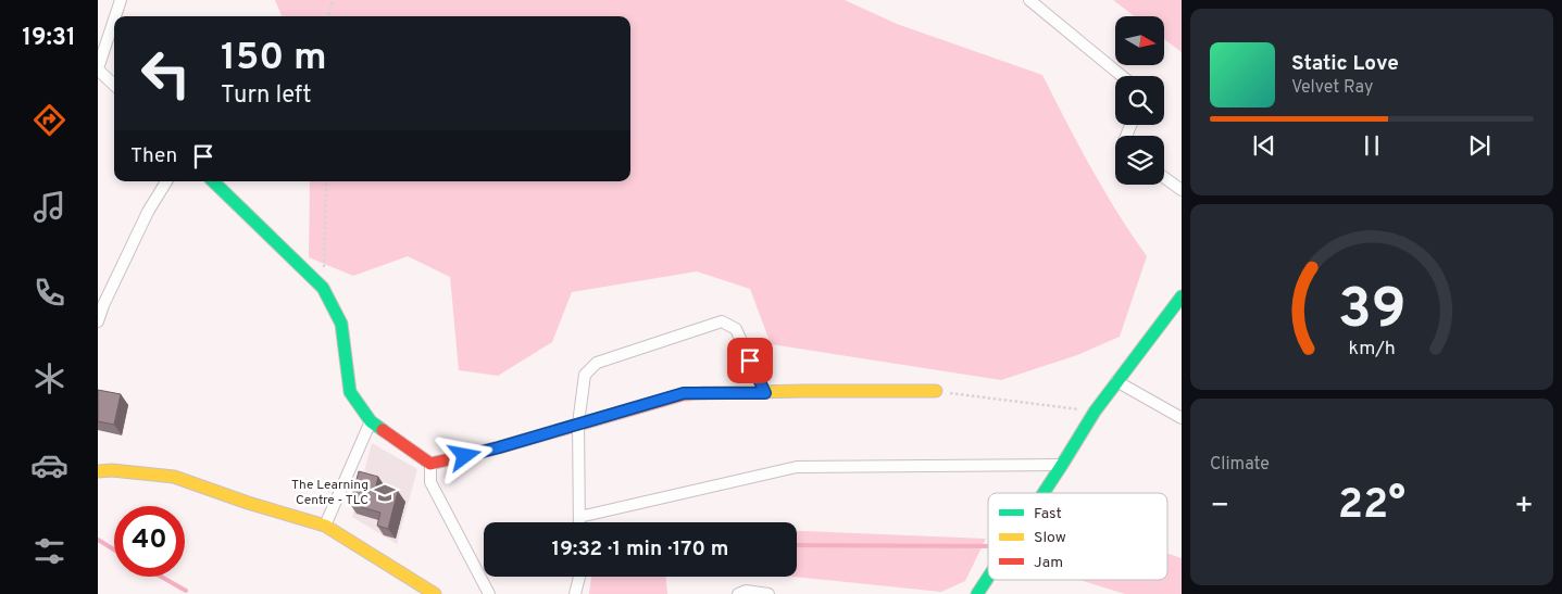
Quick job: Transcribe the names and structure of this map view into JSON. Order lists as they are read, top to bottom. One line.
{"places":{"school or university":["The Learning Centre - TLC"]},"legend":["Fast","Slow","Jam"],"north":"right","page":{"tabs":"19:31","turn":["150 m","Turn left"],"song":["Static Love","Velvet Ray"],"then":"Then","tile":"Climate","heat":["−","22°","+"],"limit":"40","trip":"19:32 · 1 min · 170 m","gauge":["39","km/h"]}}
